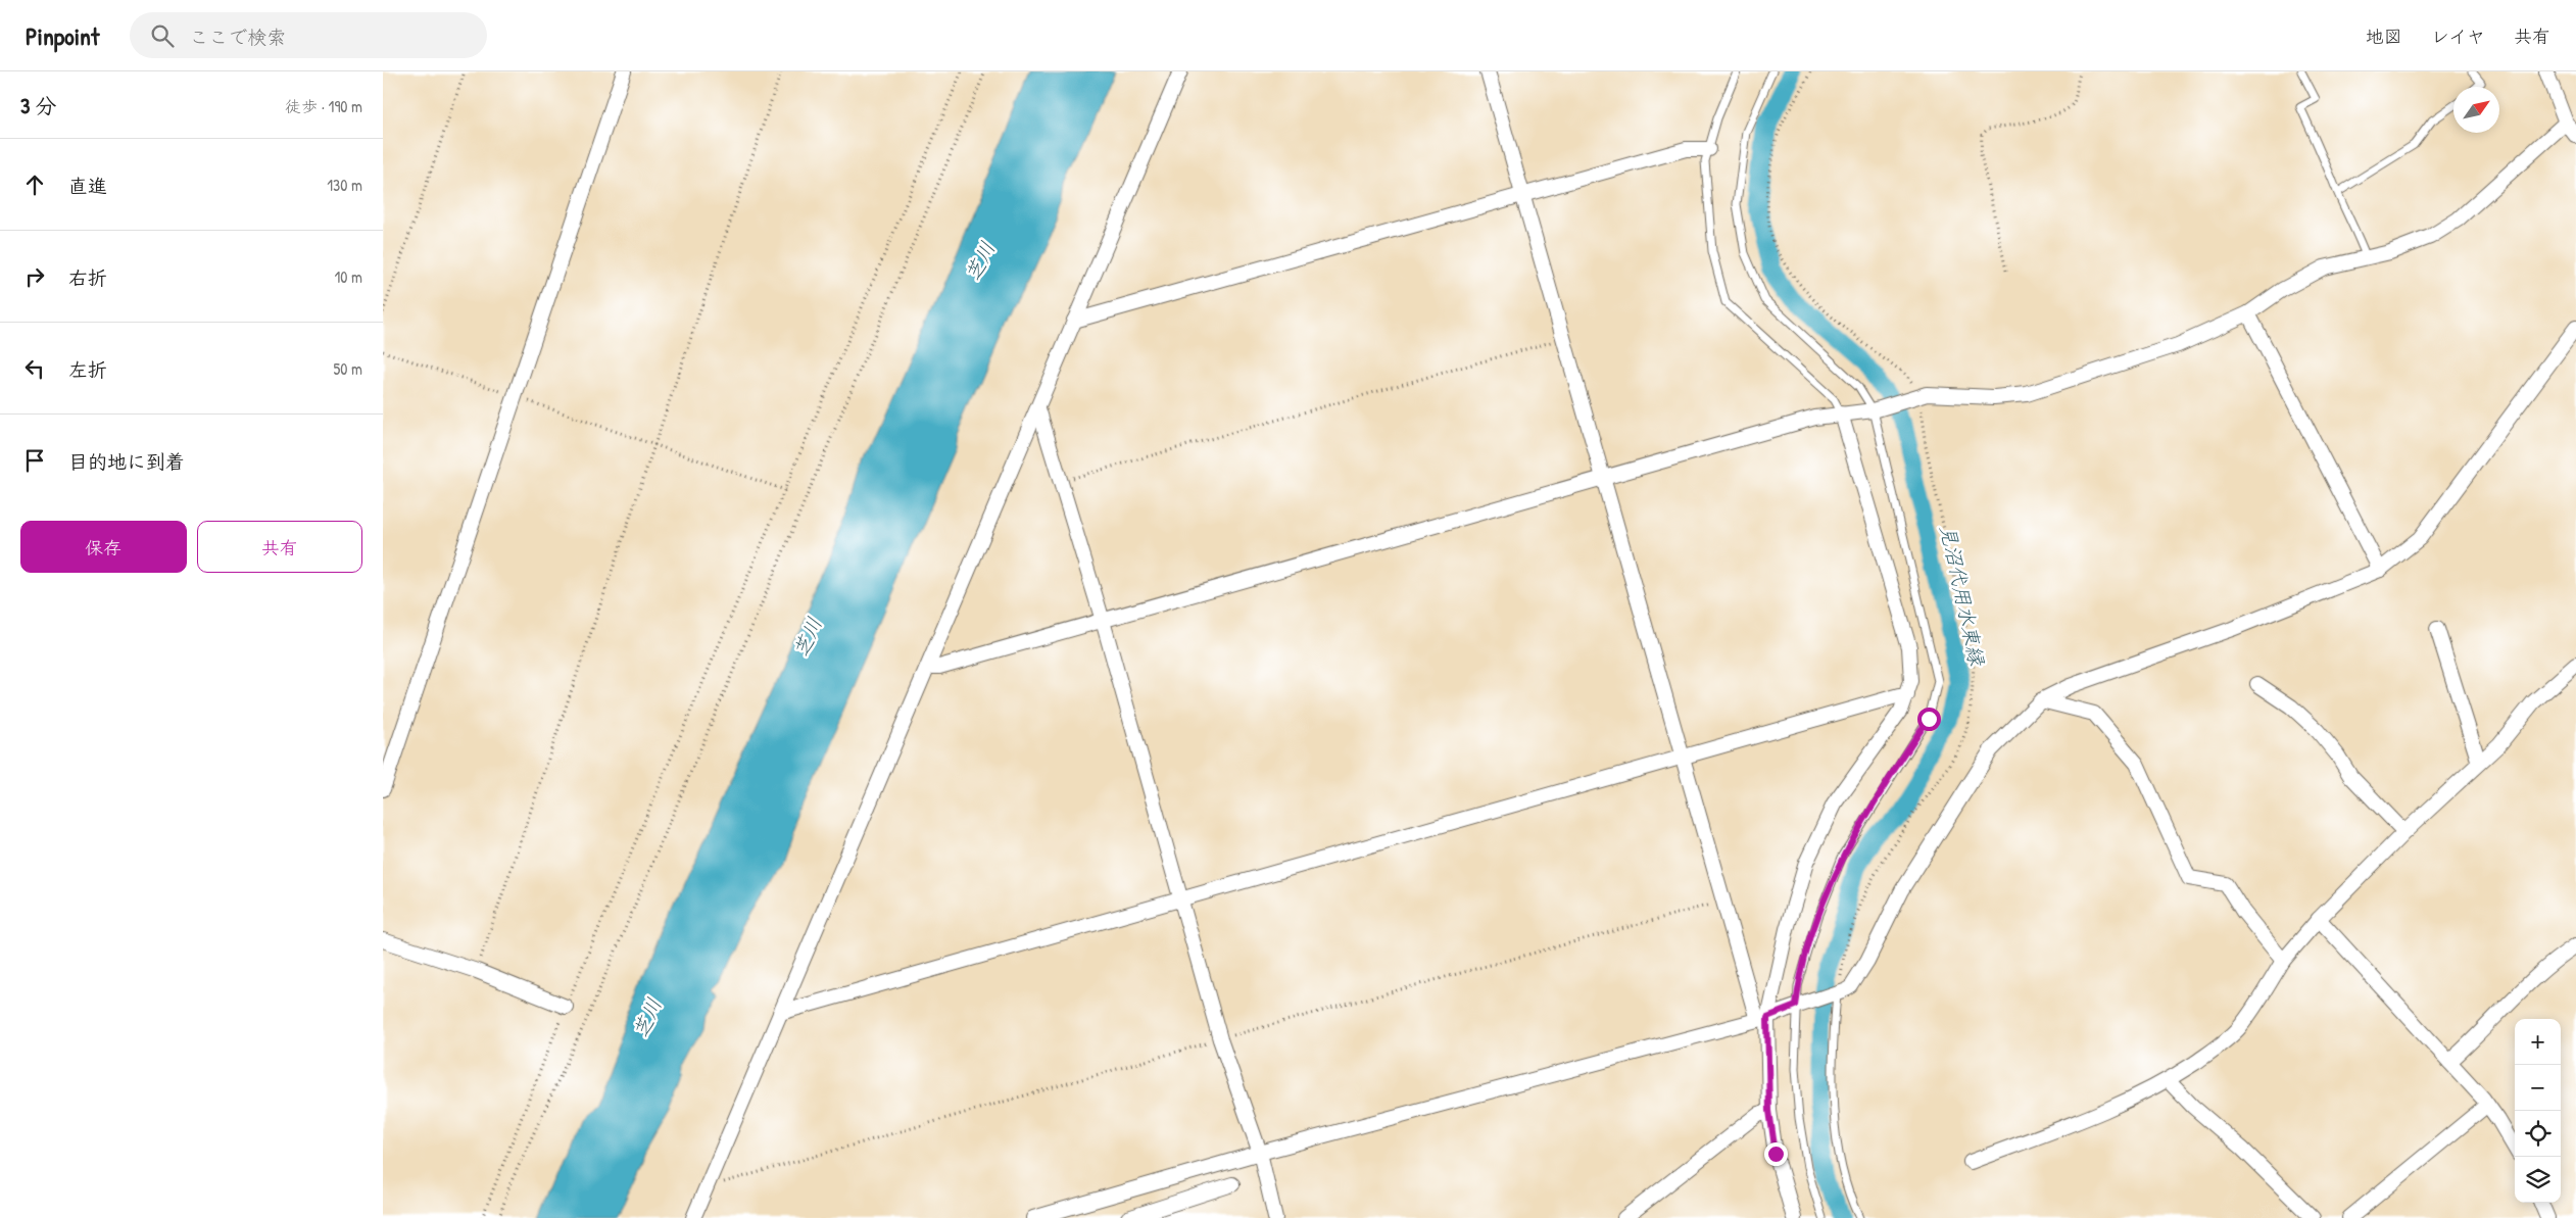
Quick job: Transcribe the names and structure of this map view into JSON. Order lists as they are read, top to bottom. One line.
{"water":["芝川","見沼代用水東縁"],"north":"top right","page":{"header":"Pinpoint","search":"ここで検索","nav":["地図","レイヤ","共有"],"heading":["3 分","徒歩 · 190 m"],"list":[["直進","130 m"],["右折","10 m"],["左折","50 m"],"目的地に到着"],"buttons":["保存","共有"],"map_buttons":["+","−"]}}
